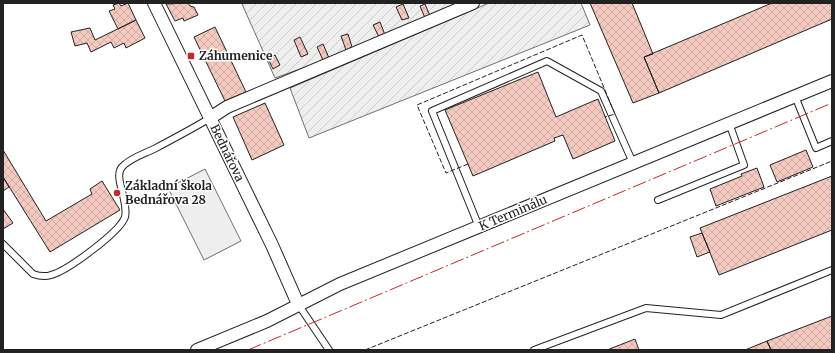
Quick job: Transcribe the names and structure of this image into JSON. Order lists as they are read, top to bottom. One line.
{"streets":{"street":["Bednářova","K Terminálu"]},"crossings":[["Bednářova","K Terminálu"]],"places":{"transit":["Záhumenice"],"other":["Základní škola Bednářova 28"]}}
